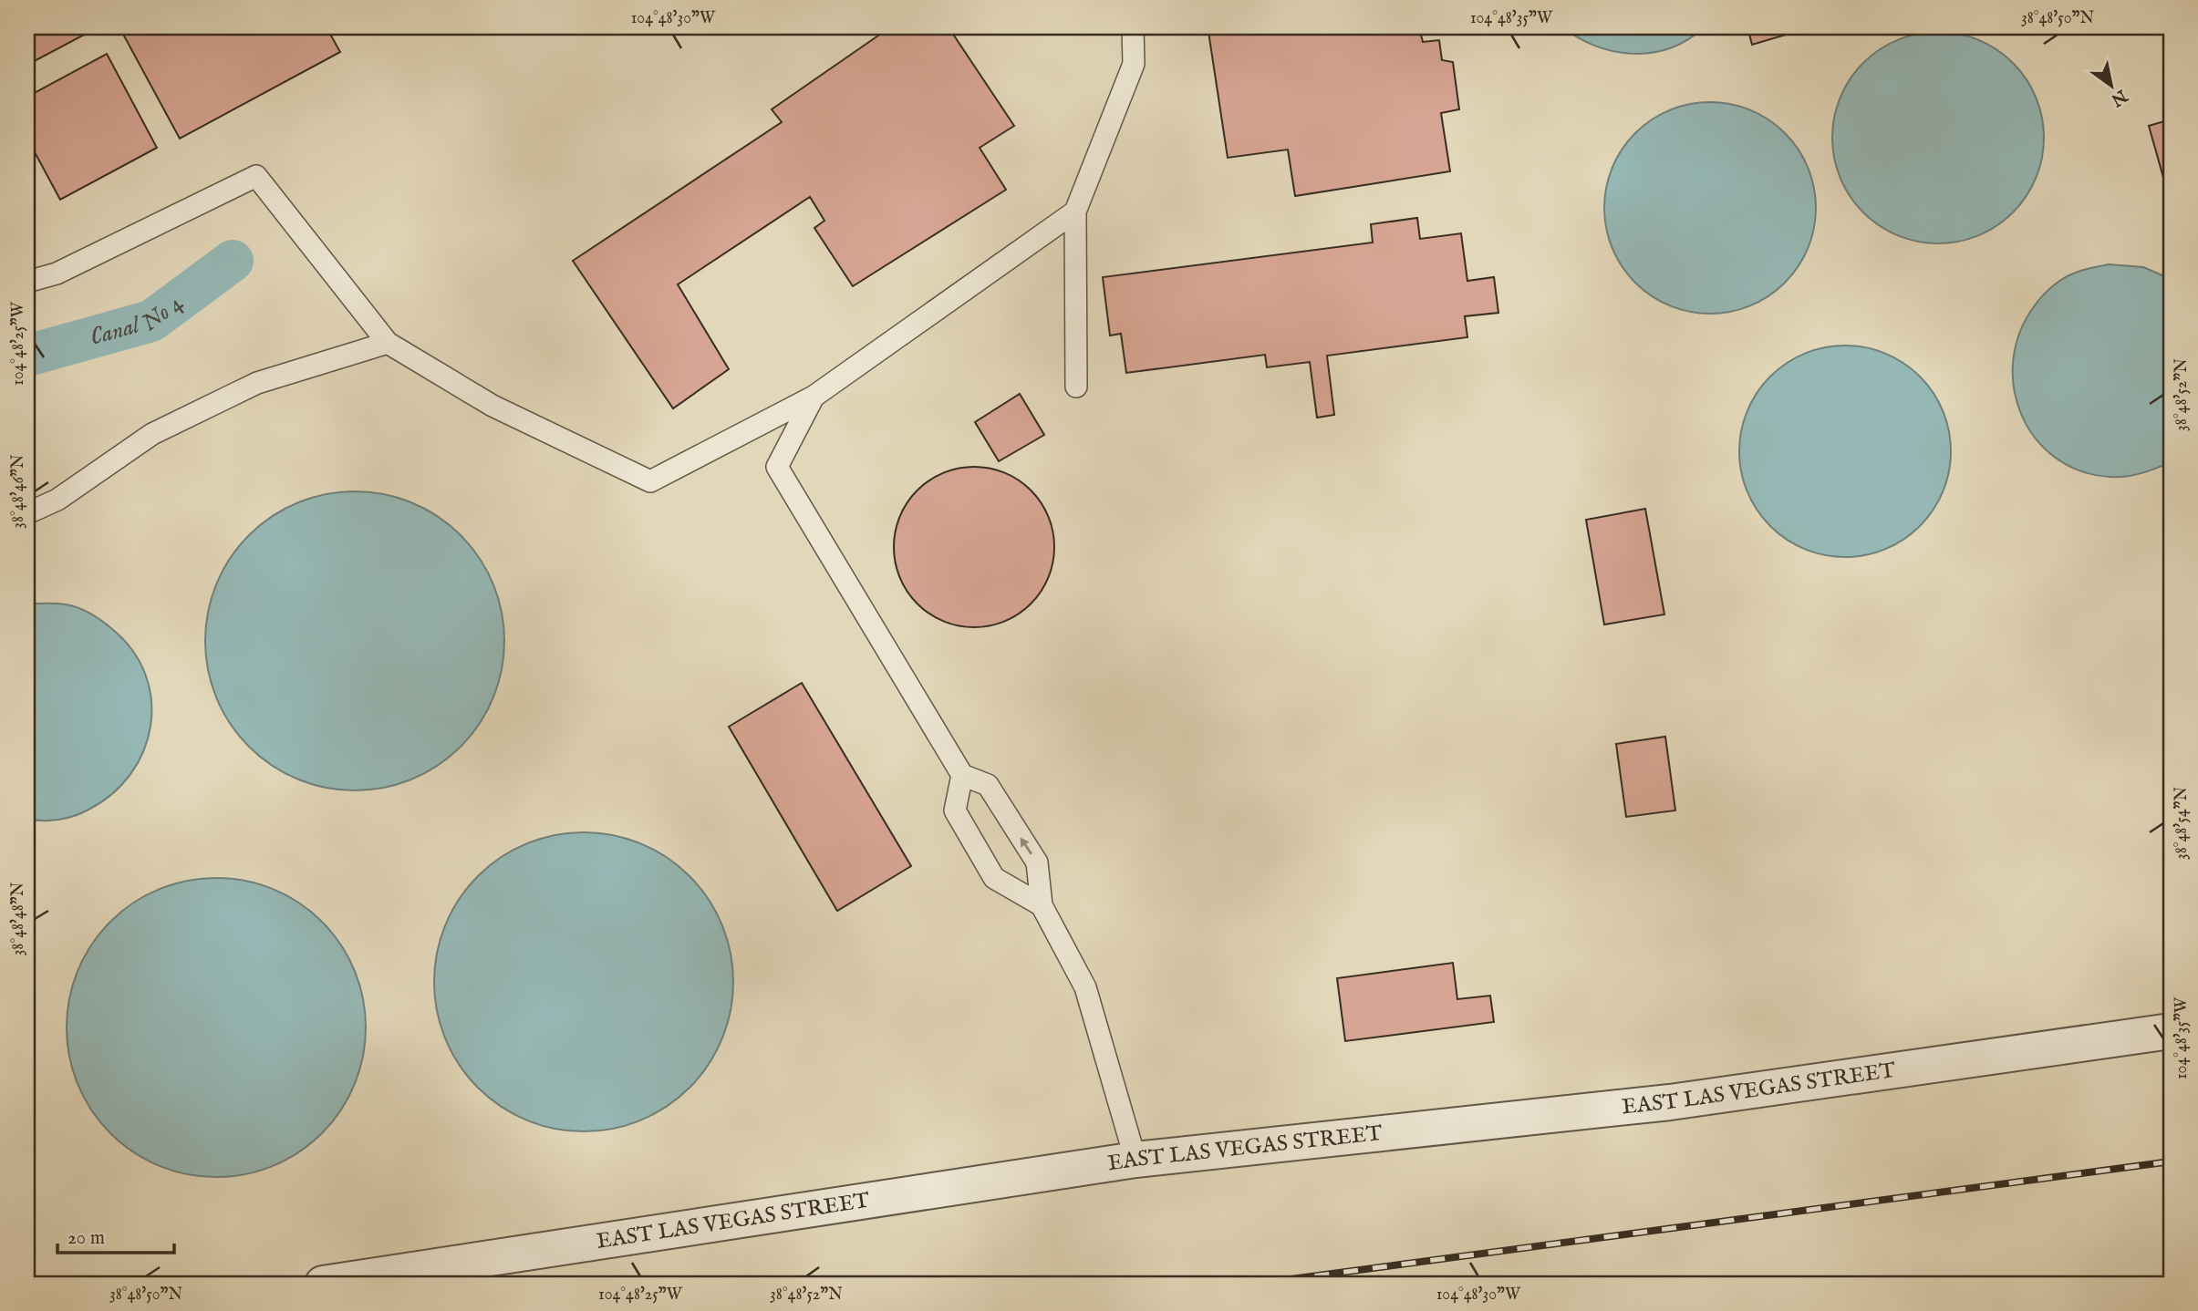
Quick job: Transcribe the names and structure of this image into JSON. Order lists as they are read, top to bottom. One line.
{"streets":{"street":["EAST LAS VEGAS STREET"]},"water":["Canal No 4"],"scale_bar":"20 m","north":"bottom right","coordinates":["104°48'30\"W","104°48'35\"W","38°48'50\"N","104°48'25\"W","38°48'52\"N","38°48'46\"N","38°48'54\"N","38°48'48\"N"]}
